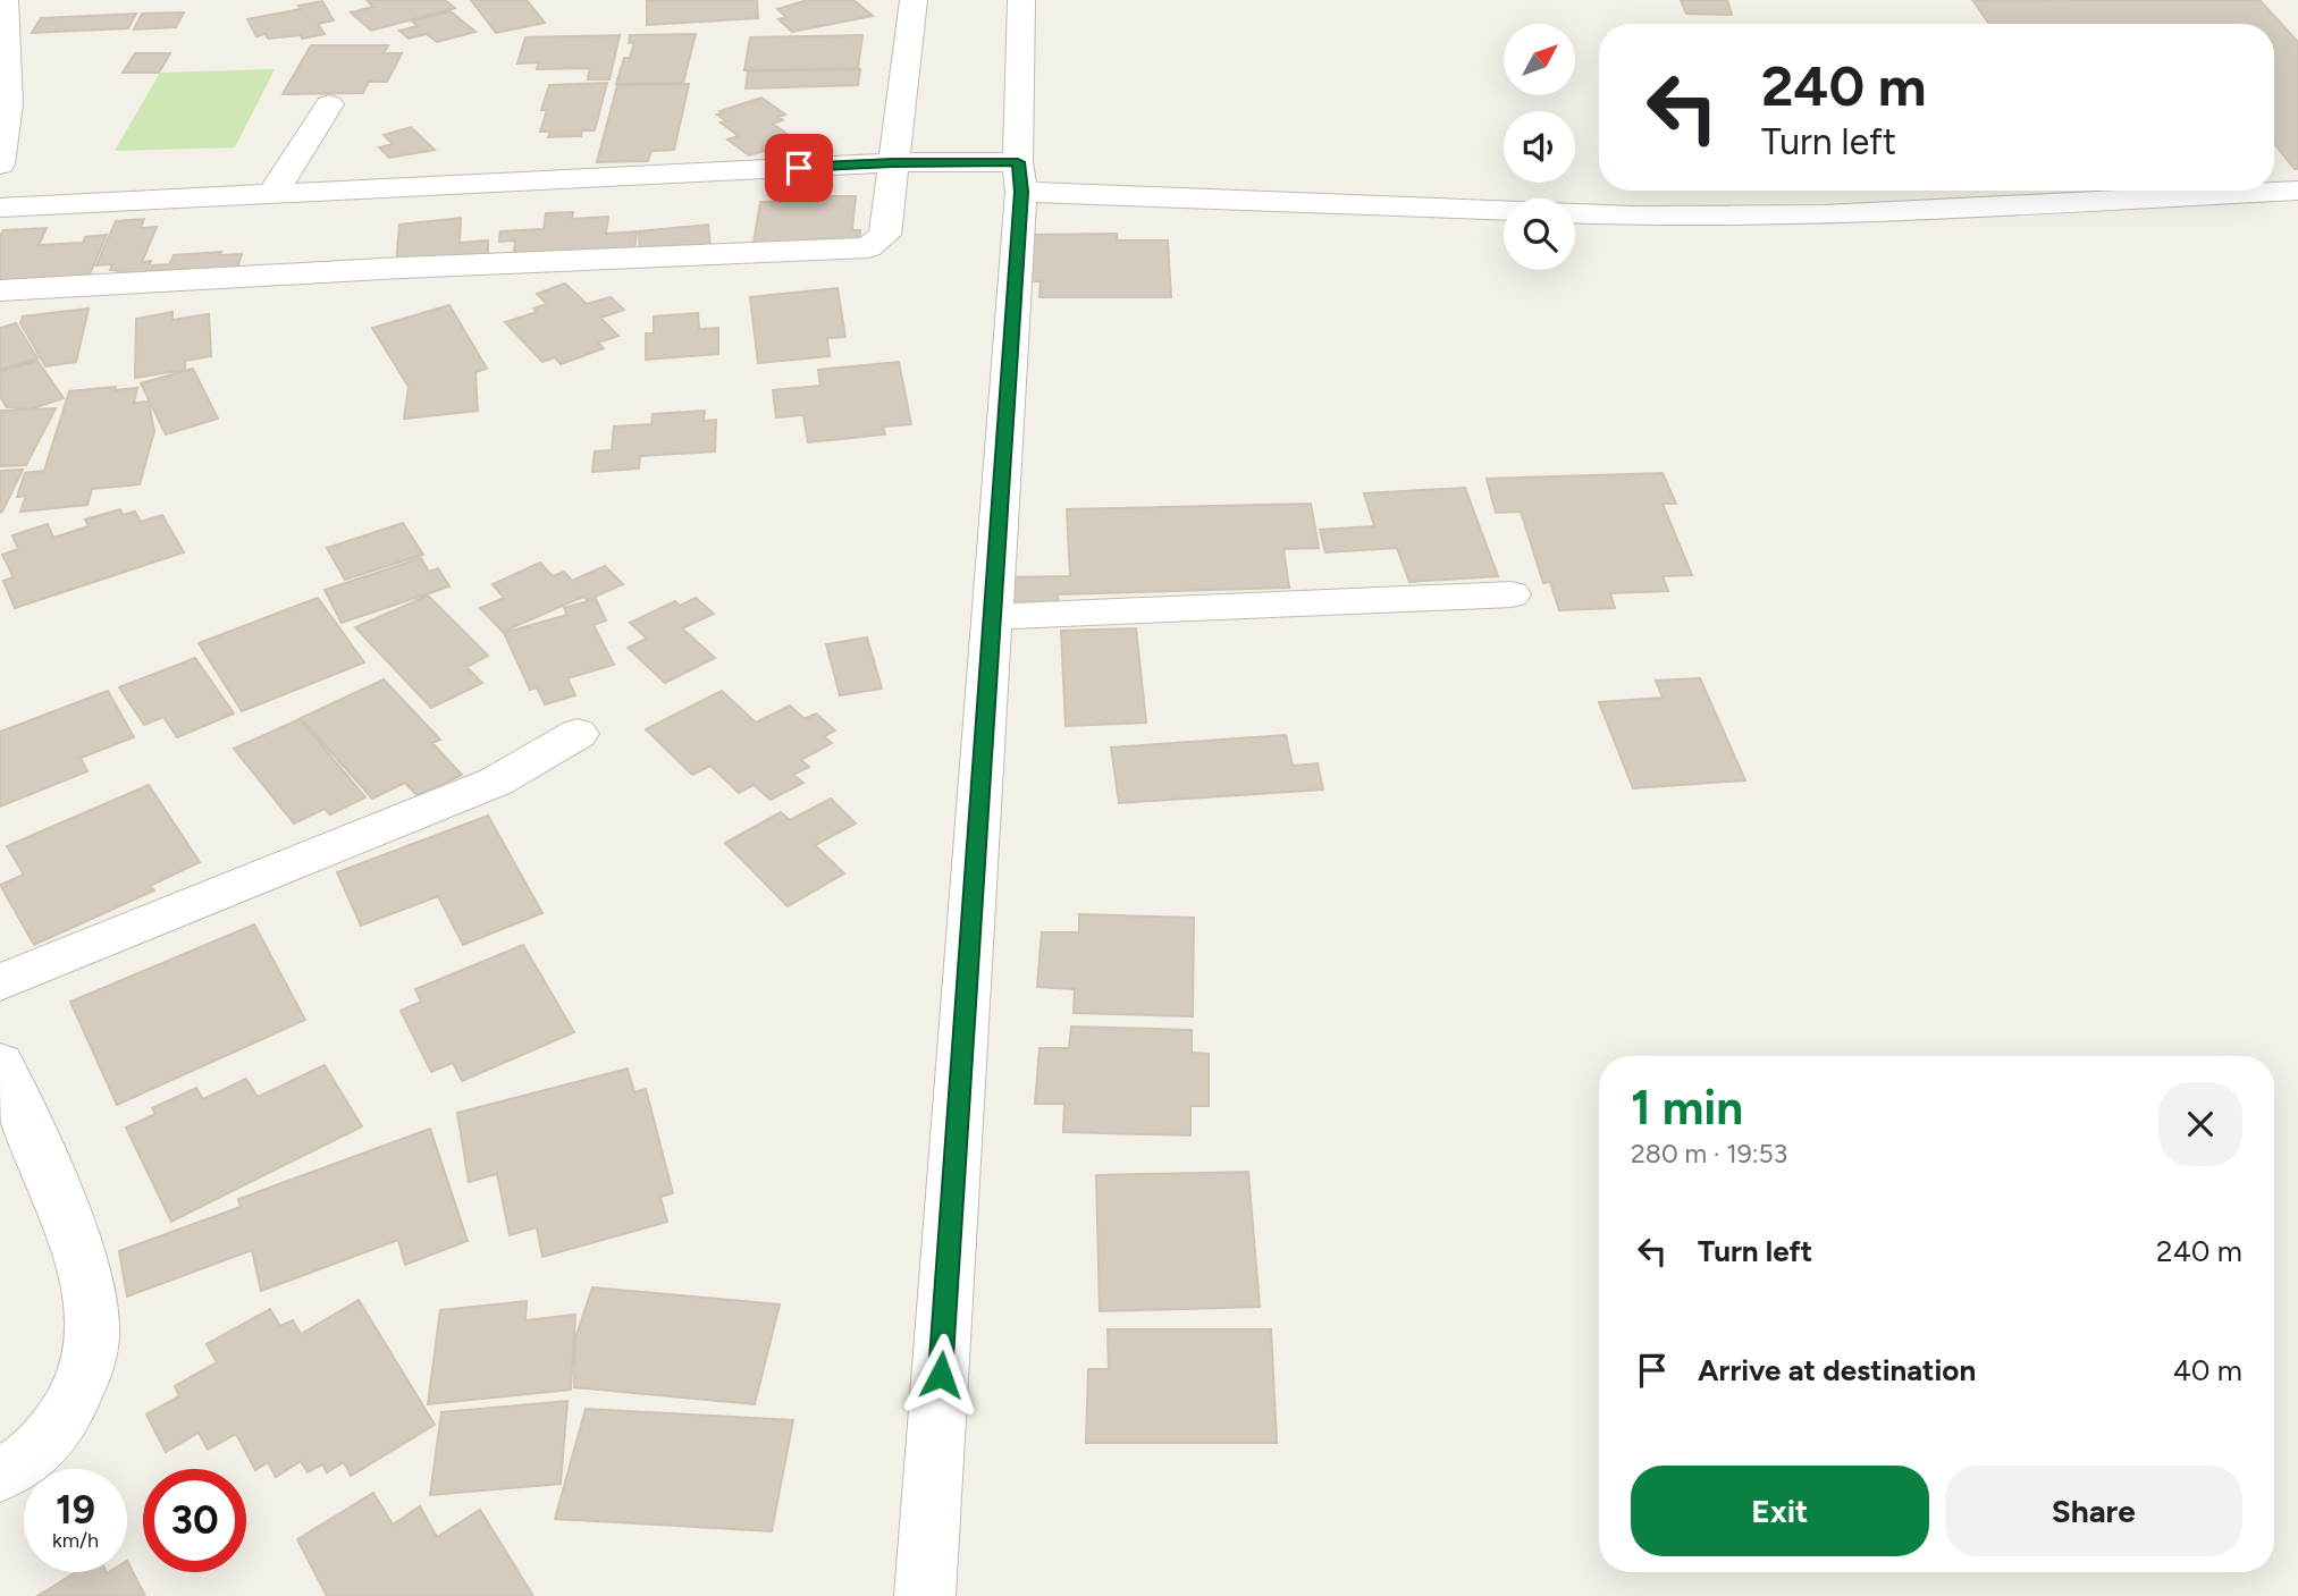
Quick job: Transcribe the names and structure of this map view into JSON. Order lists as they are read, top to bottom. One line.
{"north":"top right","page":{"turn":["240 m","Turn left"],"heading":["1 min","280 m · 19:53"],"list":[{"name":"Turn left","value":"240 m"},{"name":"Arrive at destination","value":"40 m"}],"buttons":["Exit","Share"],"speed":"19 km/h","limit":"30"}}
